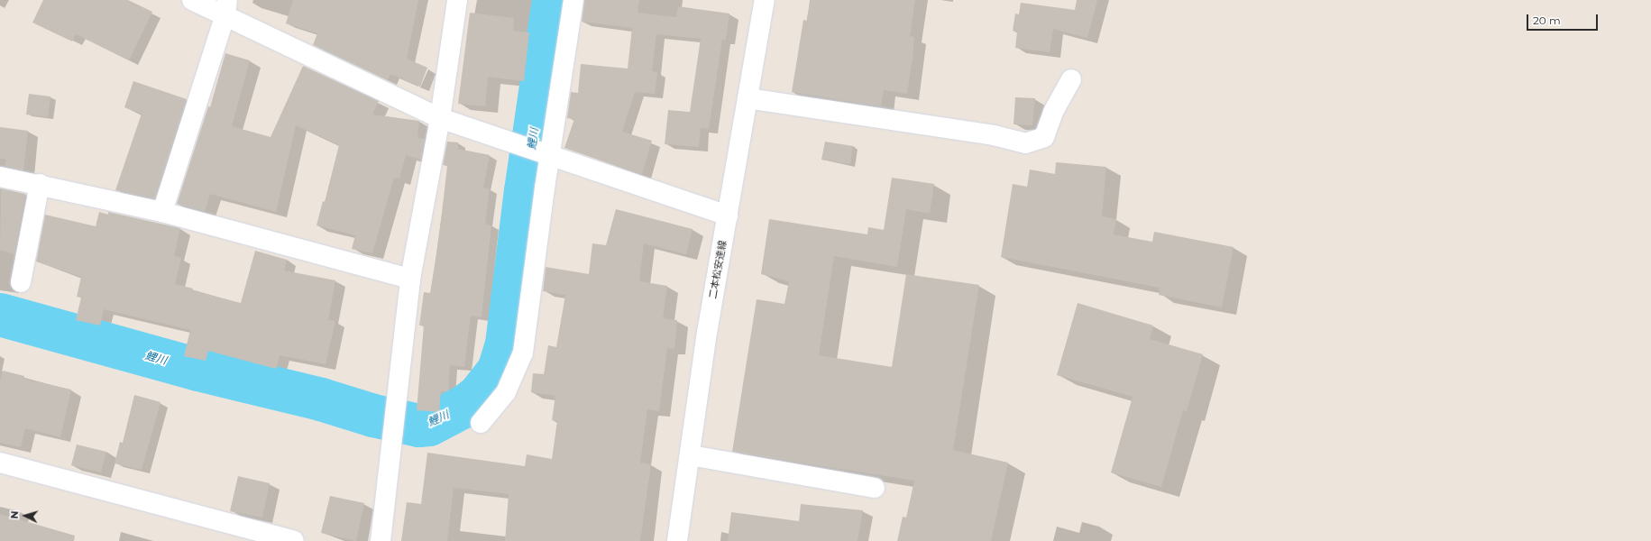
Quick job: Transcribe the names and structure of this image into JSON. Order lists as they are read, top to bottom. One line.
{"streets":{"street":["二本松安達線"]},"water":["鯉川"],"scale_bar":"20 m","north":"left"}
